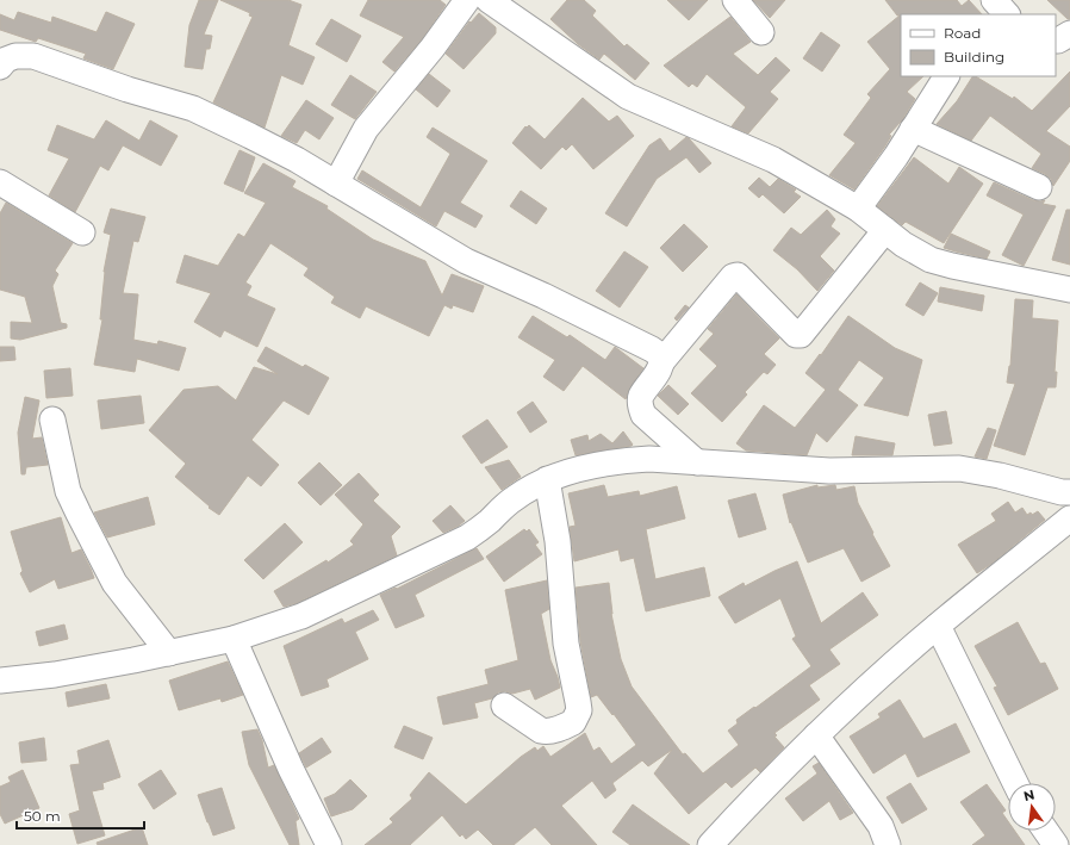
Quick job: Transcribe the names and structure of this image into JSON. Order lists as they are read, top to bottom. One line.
{"legend":["Road","Building"],"scale_bar":"50 m","north":"top"}
